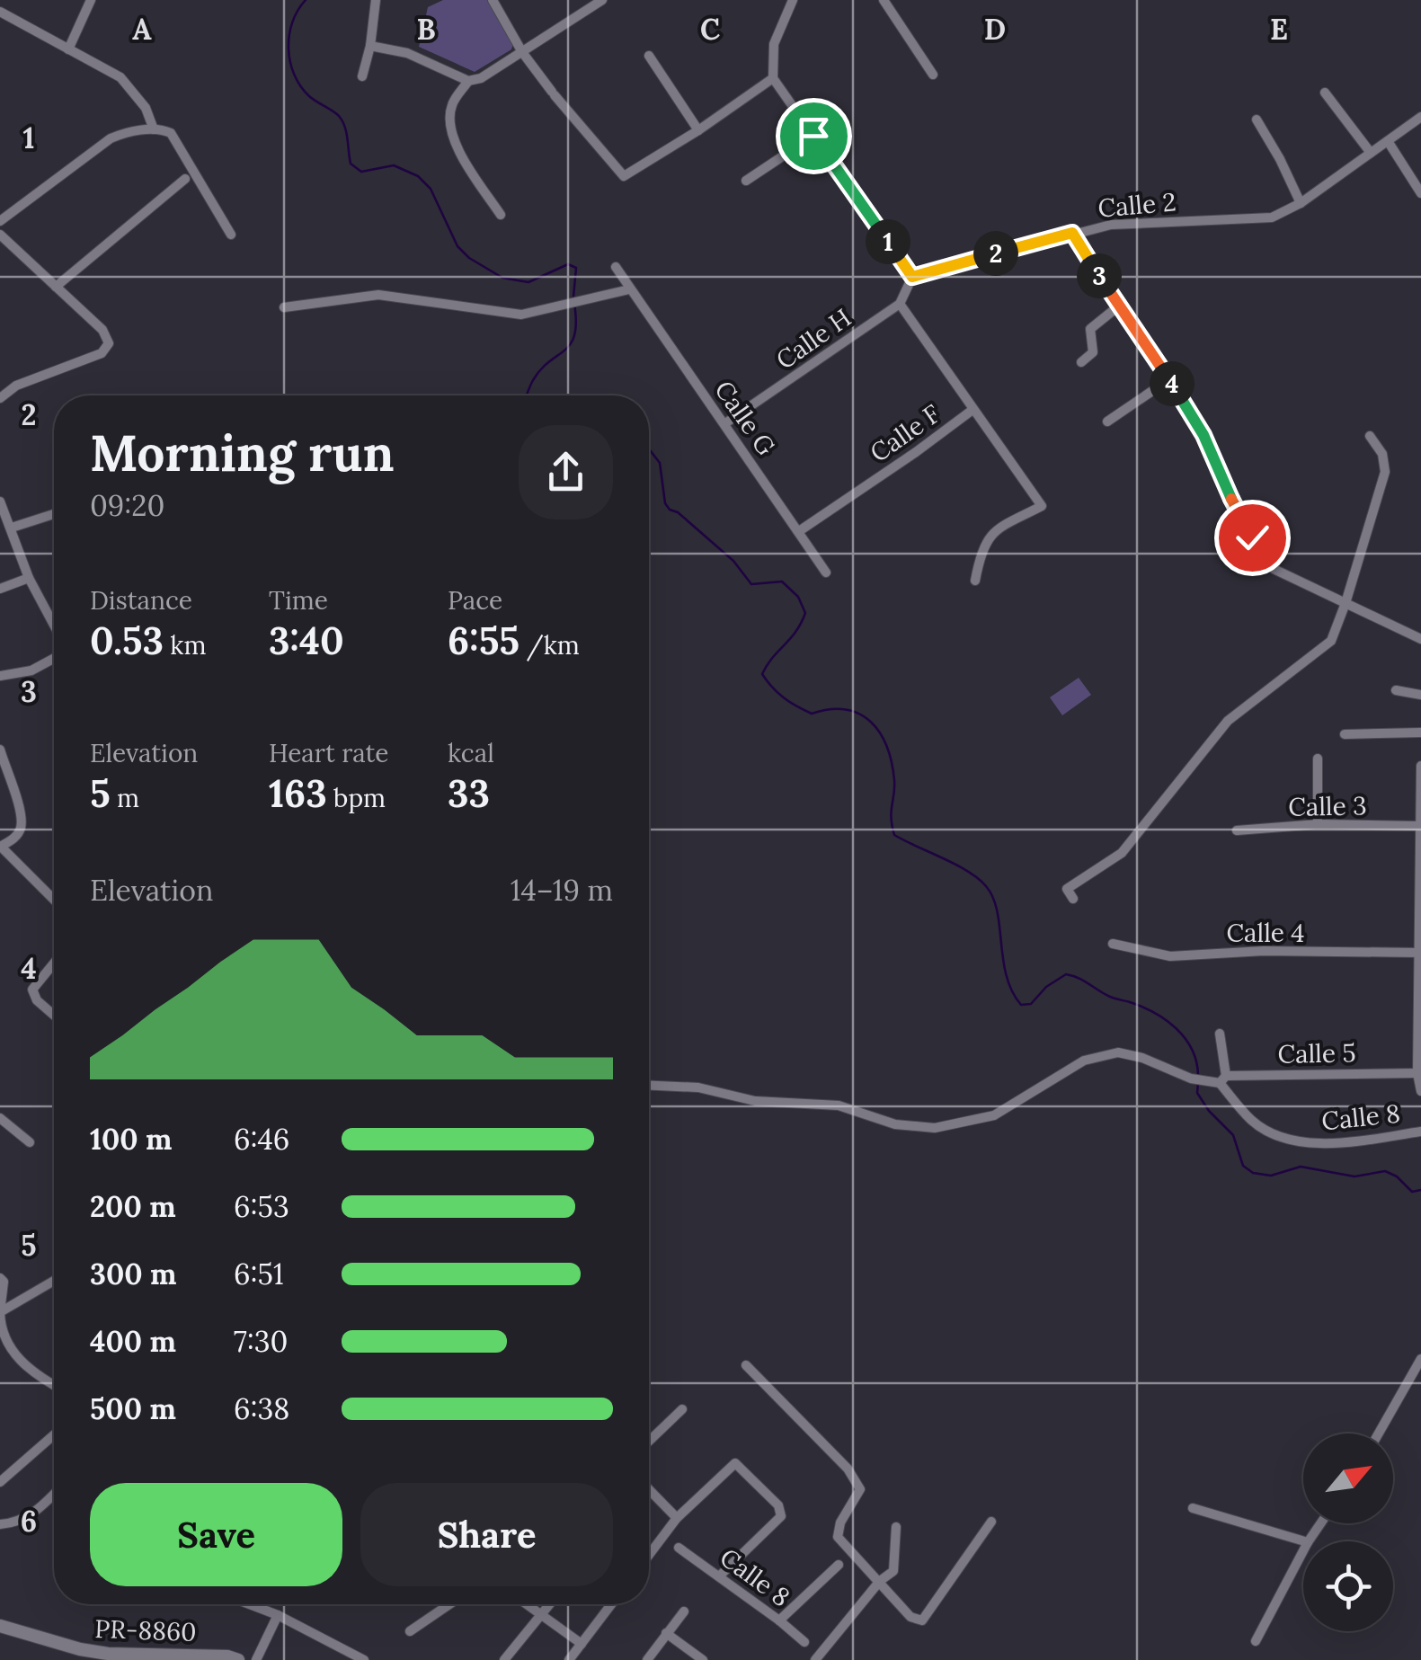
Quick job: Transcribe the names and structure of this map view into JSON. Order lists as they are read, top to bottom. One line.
{"streets":{"street":["Calle 2","Calle H","Calle G","Calle F","Calle 3","Calle 4","Calle 5","Calle 8","PR-8860"]},"crossings":[["Calle H","Calle G"],["Calle H","Calle F"],["Calle G","Calle F"],["Calle 5","Calle 8"]],"north":"top right","page":{"pins":["1","2","3","4"],"heading":["Morning run","09:20"],"stats":[["Distance","0.53 km"],["Time","3:40"],["Pace","6:55 /km"],["Elevation","5 m"],["Heart rate","163 bpm"],["kcal","33"]],"chart":["Elevation","14–19 m"],"list":[{"name":"100 m","note":"6:46"},{"name":"200 m","note":"6:53"},{"name":"300 m","note":"6:51"},{"name":"400 m","note":"7:30"},{"name":"500 m","note":"6:38"}],"buttons":["Save","Share"]},"grid":{"columns":["A","B","C","D","E"],"rows":["1","2","3","4","5","6"]}}
